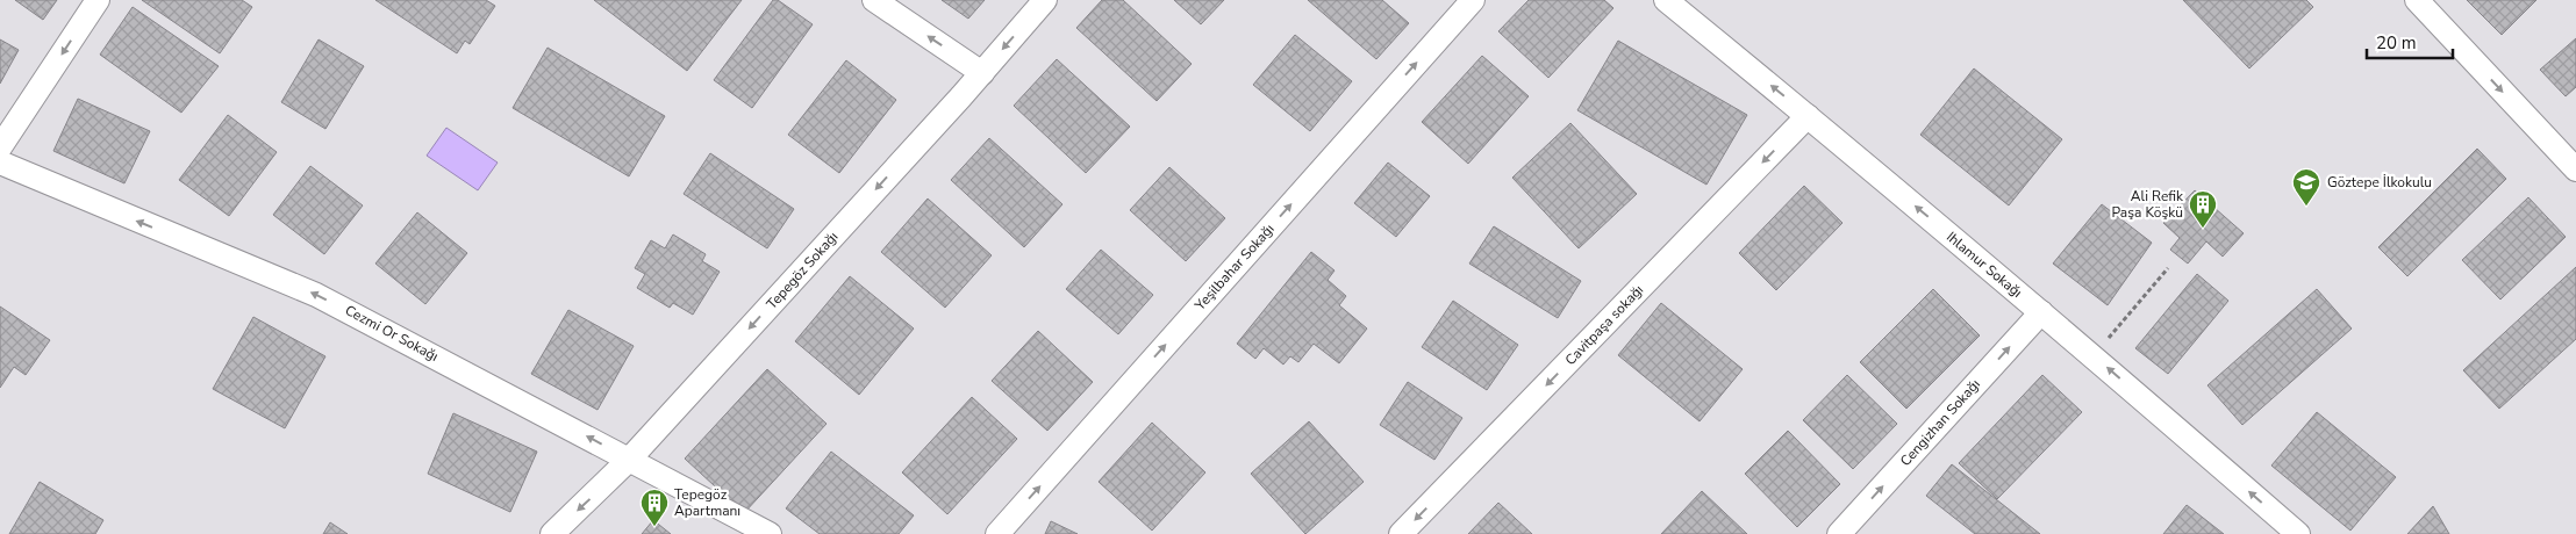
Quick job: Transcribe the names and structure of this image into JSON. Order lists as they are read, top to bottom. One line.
{"streets":{"street":["Ihlamur Sokağı","Yeşilbahar Sokağı","Tepegöz Sokağı","Cavitpaşa sokağı","Cezmi Or Sokağı","Cengizhan Sokağı"]},"crossings":[["Ihlamur Sokağı","Cavitpaşa sokağı"],["Ihlamur Sokağı","Cengizhan Sokağı"],["Tepegöz Sokağı","Cezmi Or Sokağı"]],"one_way":["Ihlamur Sokağı","Yeşilbahar Sokağı","Tepegöz Sokağı","Cavitpaşa sokağı","Cezmi Or Sokağı","Cengizhan Sokağı"],"places":{"school or university":["Göztepe İlkokulu"],"building":["Ali Refik Paşa Köşkü","Tepegöz Apartmanı"]},"scale_bar":"20 m"}
